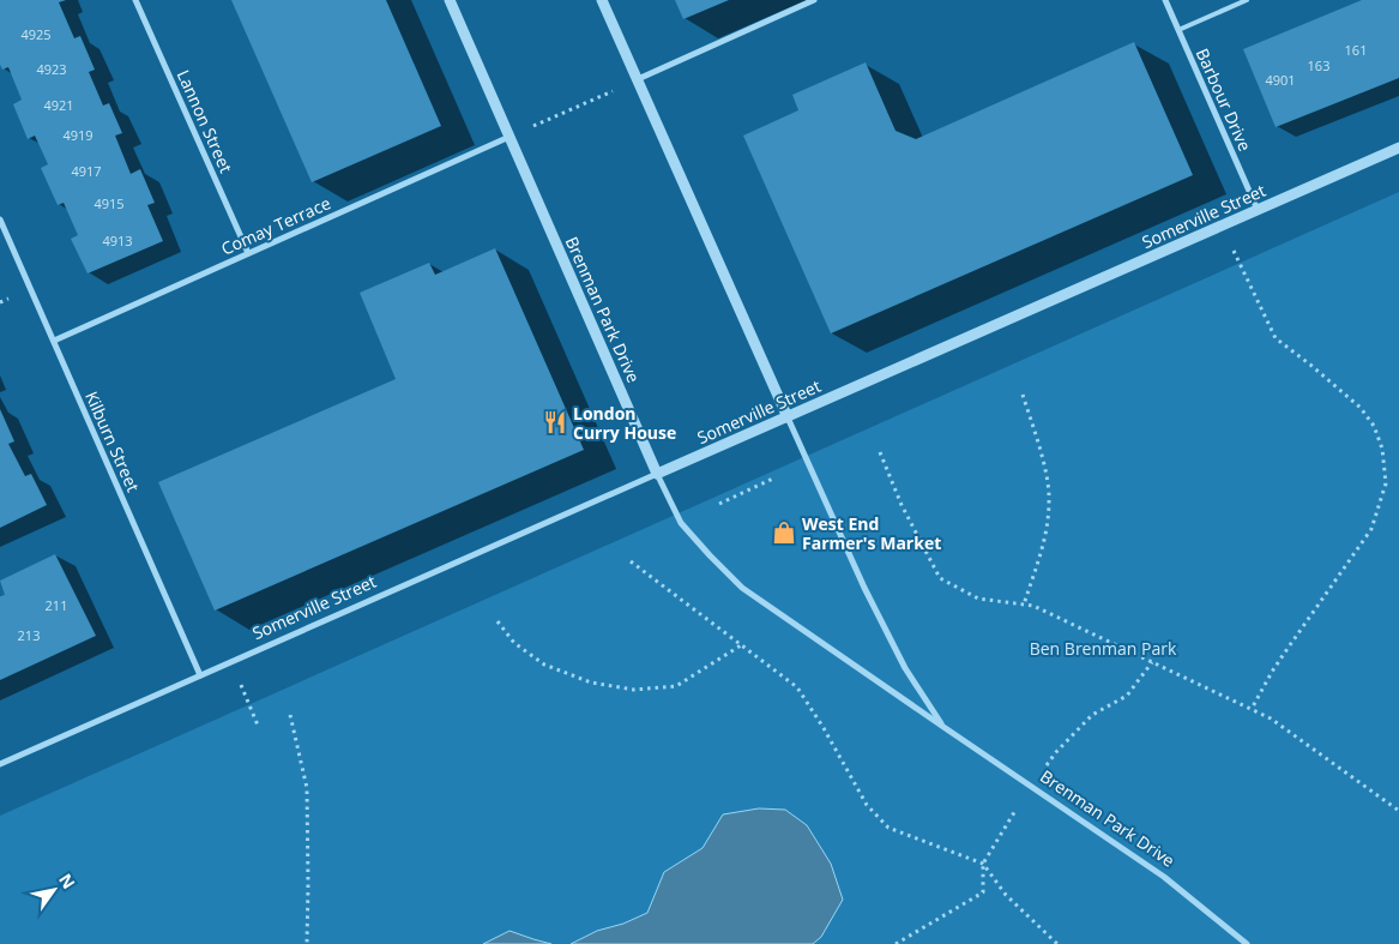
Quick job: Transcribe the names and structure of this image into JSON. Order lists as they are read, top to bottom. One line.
{"streets":{"street":["Barbour Drive","Lannon Street","Somerville Street","Comay Terrace","Brenman Park Drive","Kilburn Street"]},"crossings":[["Barbour Drive","Somerville Street"],["Lannon Street","Comay Terrace"],["Somerville Street","Brenman Park Drive"],["Somerville Street","Kilburn Street"],["Comay Terrace","Brenman Park Drive"],["Comay Terrace","Kilburn Street"]],"parks":["Ben Brenman Park"],"places":{"restaurant":["London Curry House"],"shop":["West End Farmer's Market"]},"house_numbers":["4925","161","163","4923","4901","4921","4919","4917","4915","4913","211","213"],"north":"top right"}
